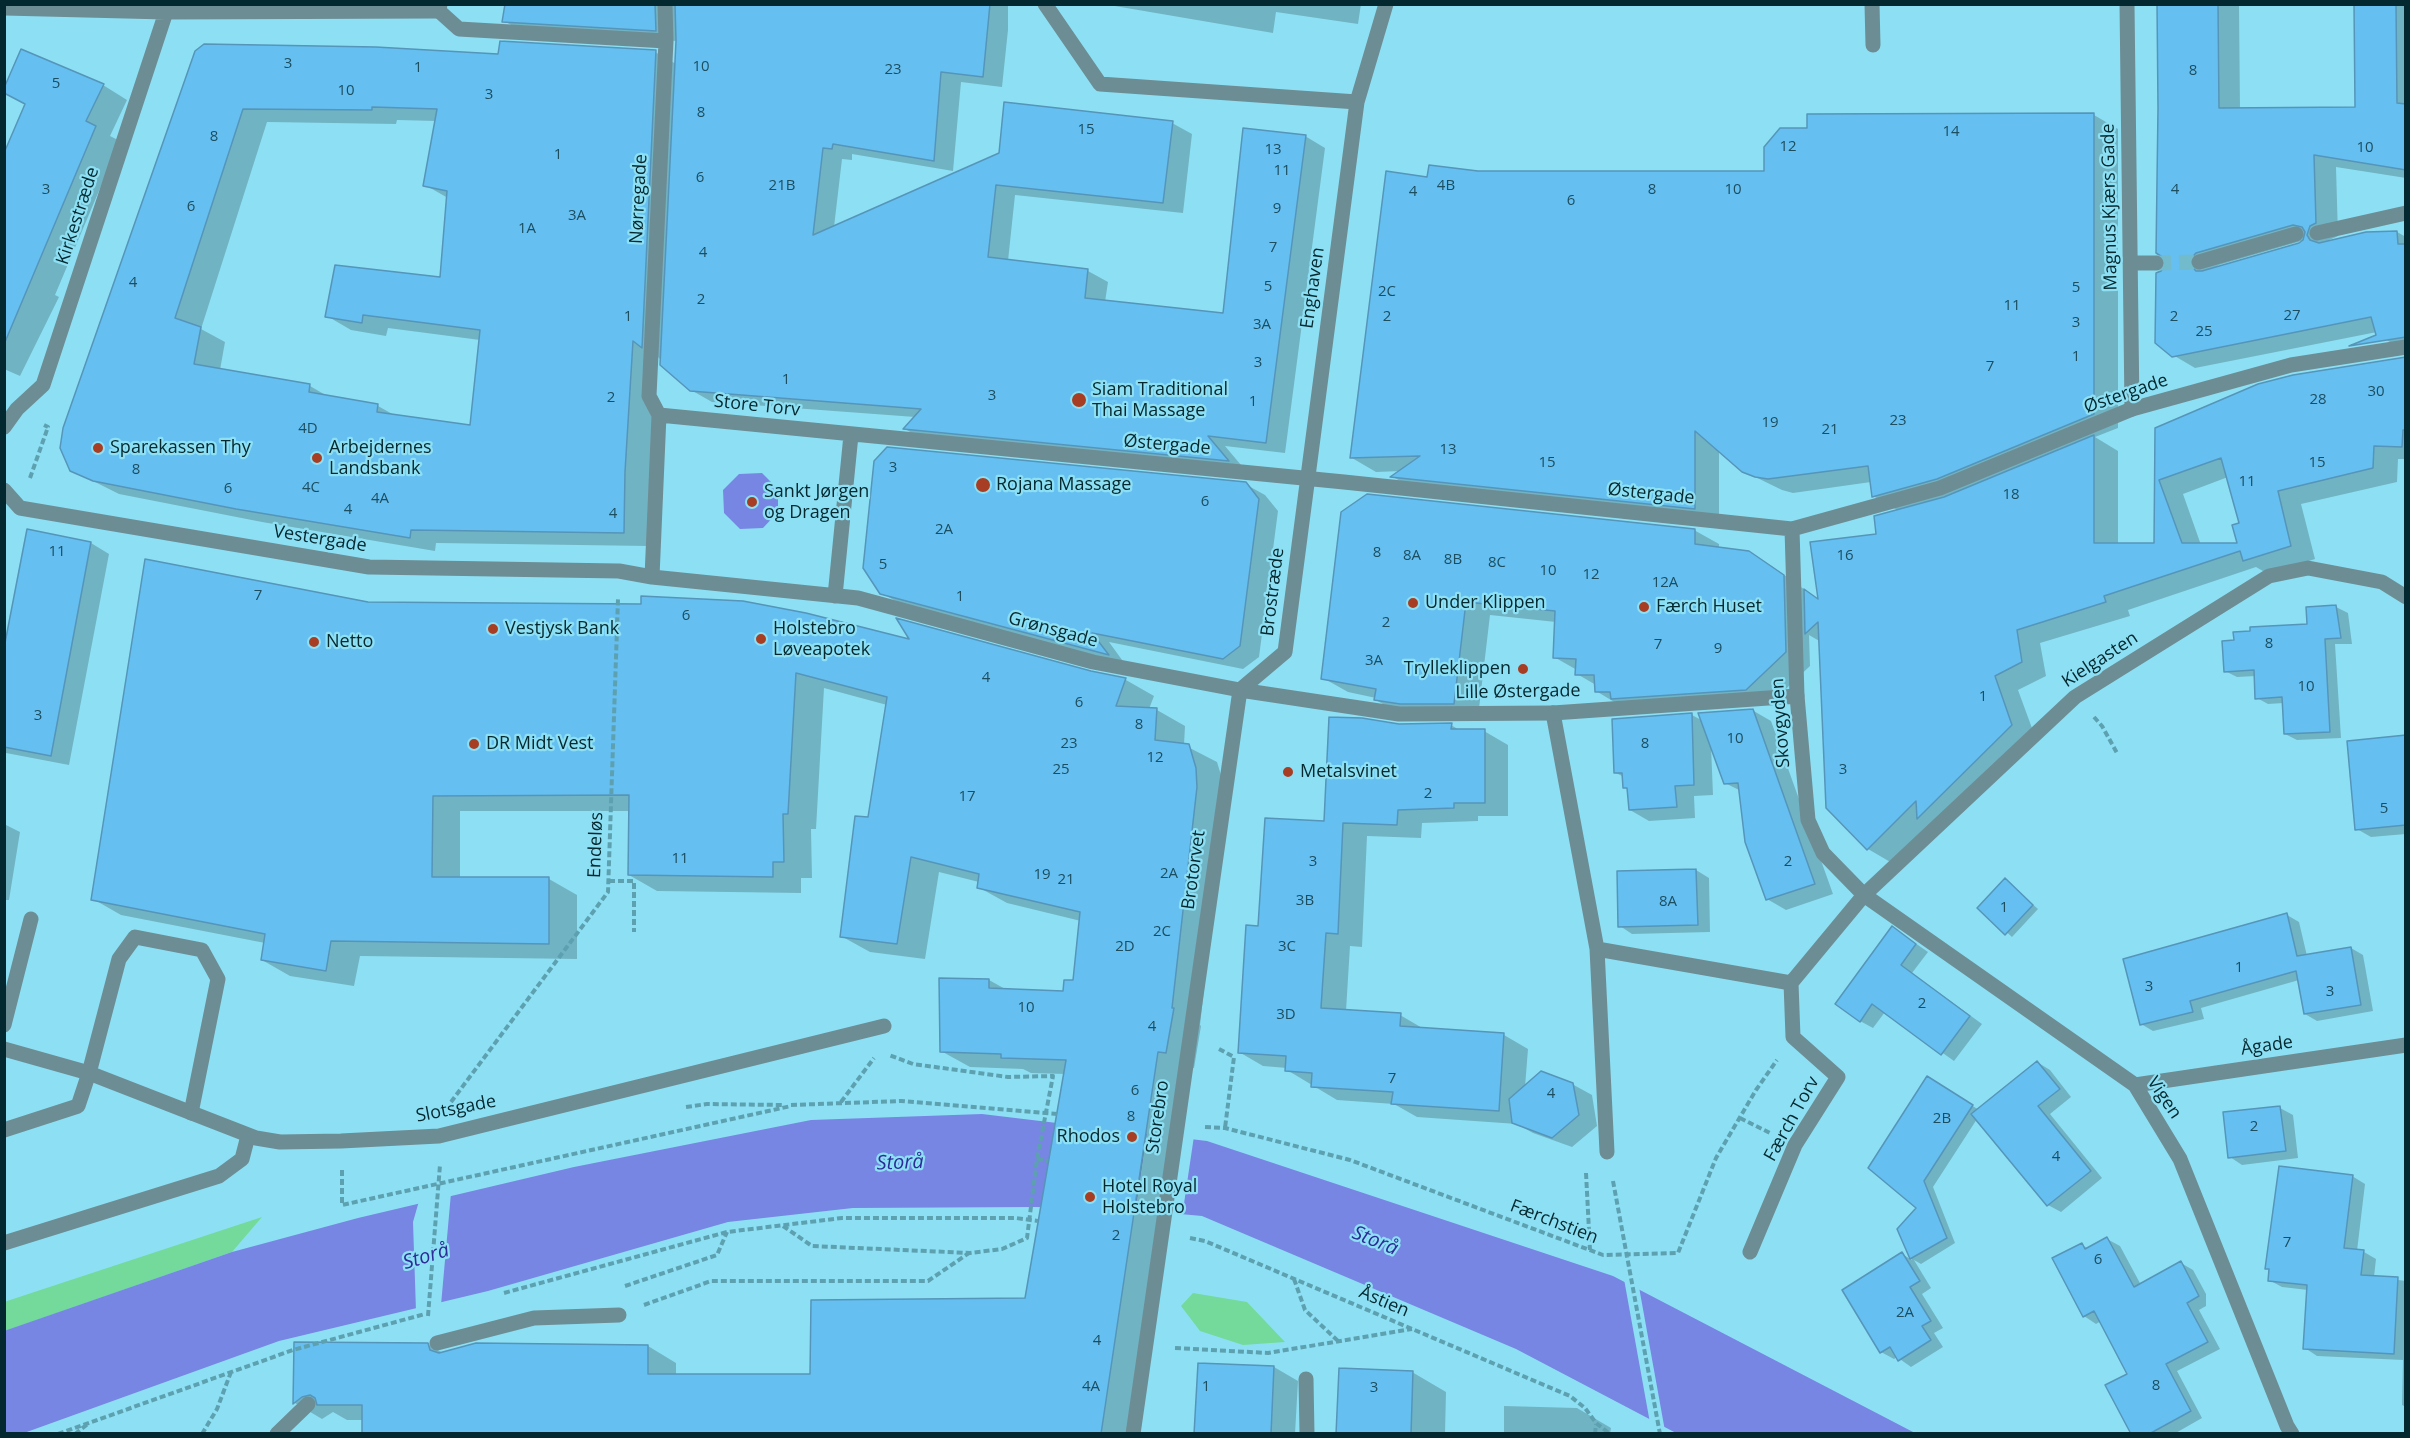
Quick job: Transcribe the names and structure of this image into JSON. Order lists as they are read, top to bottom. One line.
{"streets":{"street":["Nørregade","Magnus Kjærs Gade","Kirkestræde","Enghaven","Østergade","Store Torv","Vestergade","Brostræde","Grønsgade","Kielgasten","Lille Østergade","Skovgyden","Brotorvet","Ågade","Vigen","Slotsgade","Storebro","Færch Torv"],"path":["Endeløs","Færchstien","Åstien"]},"crossings":[["Nørregade","Store Torv"],["Magnus Kjærs Gade","Østergade"],["Enghaven","Østergade"],["Enghaven","Brostræde"],["Østergade","Store Torv"],["Østergade","Brostræde"],["Østergade","Skovgyden"],["Vestergade","Endeløs"],["Brostræde","Grønsgade"],["Brostræde","Lille Østergade"],["Brostræde","Brotorvet"],["Grønsgade","Lille Østergade"],["Grønsgade","Brotorvet"],["Kielgasten","Skovgyden"],["Kielgasten","Vigen"],["Lille Østergade","Skovgyden"],["Lille Østergade","Brotorvet"],["Skovgyden","Vigen"],["Endeløs","Slotsgade"],["Brotorvet","Storebro"],["Ågade","Vigen"],["Færch Torv","Færchstien"]],"water":["Storå"],"places":["Siam Traditional Thai Massage","Sparekassen Thy","Arbejdernes Landsbank","Rojana Massage","Sankt Jørgen og Dragen","Under Klippen","Færch Huset","Vestjysk Bank","Holstebro Løveapotek","Netto","Trylleklippen","DR Midt Vest","Metalsvinet","Rhodos","Hotel Royal Holstebro"],"house_numbers":["3","10","1","23","8","5","10","3","8","15","14","8","12","10","13","1","11","6","21B","4B","3","8","10","4","4","6","6","9","3A","1A","7","4","4","5","5","2C","2","11","27","1","2","2","3","3A","25","1","3","7","1","30","3","2","28","1","23","19","4D","21","13","15","15","3","8","11","4C","6","18","4A","6","4","4","2A","11","8","8A","16","8B","8C","5","10","12","12A","7","1","6","2","8","7","9","3A","4","10","1","6","3","8","10","23","8","12","25","3","2","17","5","11","3","2","2A","19","21","3B","8A","1","2C","2D","3C","1","3","3","2","10","3D","4","7","6","4","8","2B","2","4","2","7","6","2A","4","8","4A","1","3"]}
